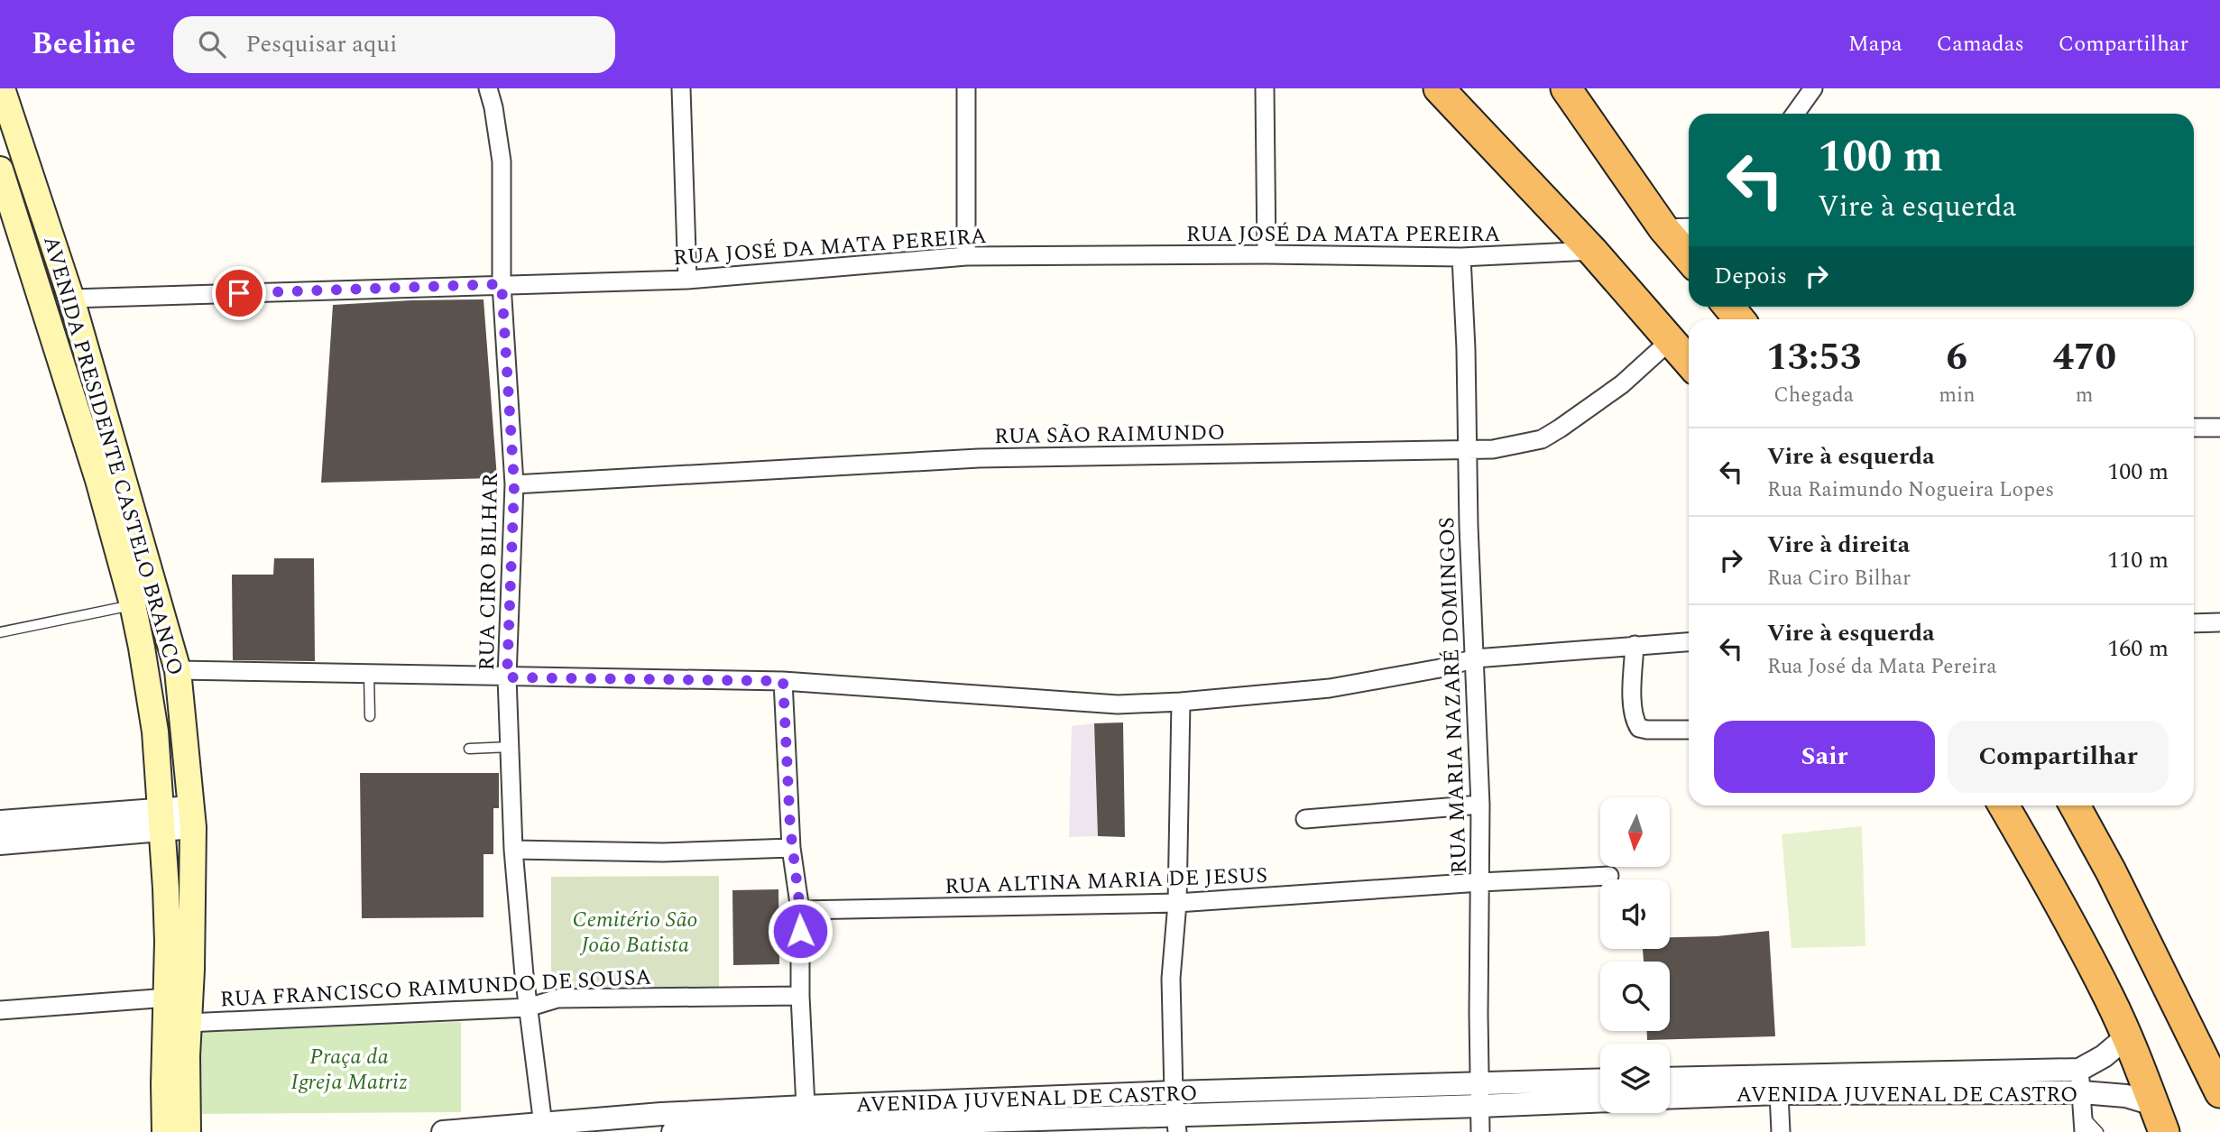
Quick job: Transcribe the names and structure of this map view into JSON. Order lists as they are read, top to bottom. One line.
{"streets":{"main road":["AVENIDA PRESIDENTE CASTELO BRANCO"],"street":["RUA JOSÉ DA MATA PEREIRA","RUA SÃO RAIMUNDO","RUA CIRO BILHAR","RUA MARIA NAZARÉ DOMINGOS","RUA ALTINA MARIA DE JESUS","RUA FRANCISCO RAIMUNDO DE SOUSA","AVENIDA JUVENAL DE CASTRO"]},"crossings":[["RUA JOSÉ DA MATA PEREIRA","AVENIDA PRESIDENTE CASTELO BRANCO"],["RUA JOSÉ DA MATA PEREIRA","RUA CIRO BILHAR"],["RUA JOSÉ DA MATA PEREIRA","RUA MARIA NAZARÉ DOMINGOS"],["RUA SÃO RAIMUNDO","RUA CIRO BILHAR"],["RUA SÃO RAIMUNDO","RUA MARIA NAZARÉ DOMINGOS"],["AVENIDA PRESIDENTE CASTELO BRANCO","RUA FRANCISCO RAIMUNDO DE SOUSA"],["RUA CIRO BILHAR","RUA FRANCISCO RAIMUNDO DE SOUSA"],["RUA CIRO BILHAR","AVENIDA JUVENAL DE CASTRO"],["RUA MARIA NAZARÉ DOMINGOS","RUA ALTINA MARIA DE JESUS"],["RUA MARIA NAZARÉ DOMINGOS","AVENIDA JUVENAL DE CASTRO"]],"parks":["Cemitério São João Batista","Praça da Igreja Matriz"],"north":"bottom","page":{"header":"Beeline","search":"Pesquisar aqui","nav":["Mapa","Camadas","Compartilhar"],"turn":["100 m","Vire à esquerda"],"then":"Depois","eta":["13:53","Chegada","6","min","470","m"],"list":[{"name":"Vire à esquerda","note":"Rua Raimundo Nogueira Lopes","value":"100 m"},{"name":"Vire à direita","note":"Rua Ciro Bilhar","value":"110 m"},{"name":"Vire à esquerda","note":"Rua José da Mata Pereira","value":"160 m"}],"buttons":["Sair","Compartilhar"]}}
